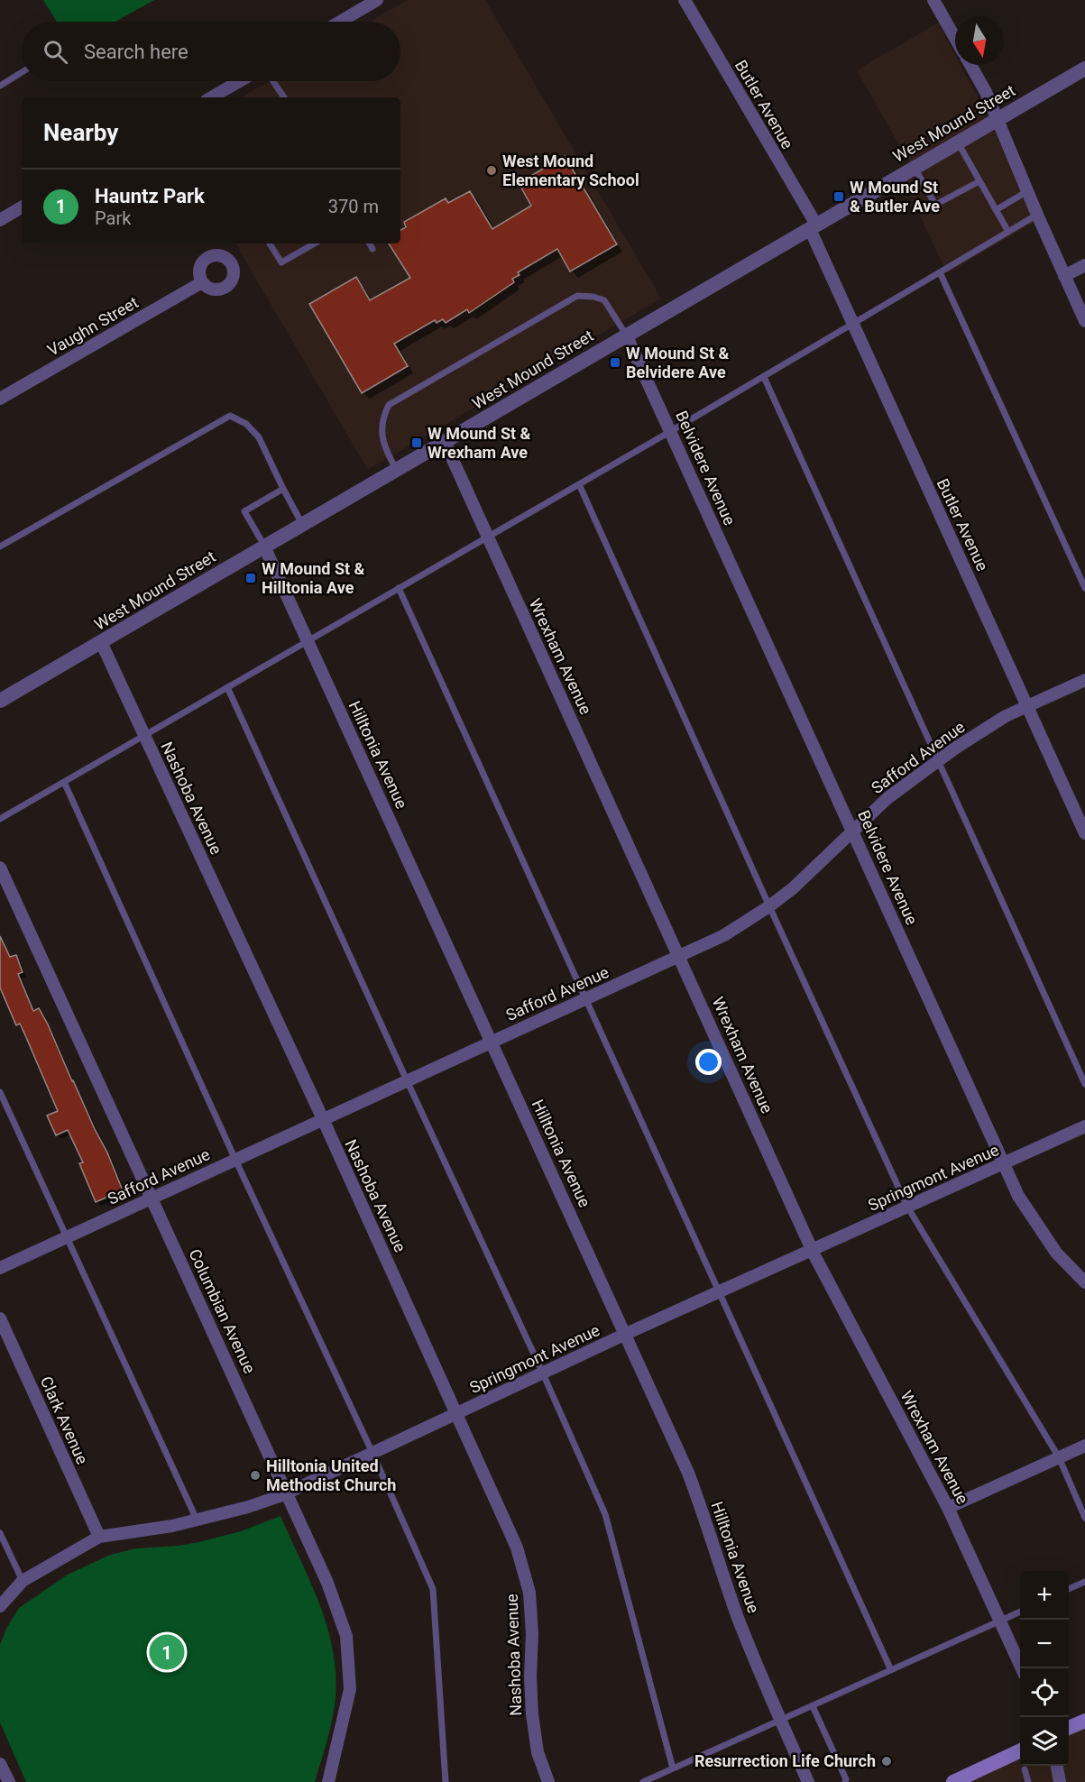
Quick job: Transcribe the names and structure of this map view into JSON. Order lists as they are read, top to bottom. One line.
{"streets":{"street":["Butler Avenue","West Mound Street","Vaughn Street","Belvidere Avenue","Wrexham Avenue","Hilltonia Avenue","Safford Avenue","Nashoba Avenue","Springmont Avenue","Columbian Avenue","Clark Avenue"]},"crossings":[["Butler Avenue","West Mound Street"],["Butler Avenue","Safford Avenue"],["West Mound Street","Belvidere Avenue"],["West Mound Street","Wrexham Avenue"],["West Mound Street","Hilltonia Avenue"],["West Mound Street","Nashoba Avenue"],["Belvidere Avenue","Safford Avenue"],["Belvidere Avenue","Springmont Avenue"],["Wrexham Avenue","Safford Avenue"],["Wrexham Avenue","Springmont Avenue"],["Hilltonia Avenue","Safford Avenue"],["Hilltonia Avenue","Springmont Avenue"],["Safford Avenue","Nashoba Avenue"],["Safford Avenue","Columbian Avenue"],["Nashoba Avenue","Springmont Avenue"],["Springmont Avenue","Columbian Avenue"],["Springmont Avenue","Clark Avenue"]],"places":{"other":["West Mound Elementary School","Hilltonia United Methodist Church","Resurrection Life Church"],"transit":["W Mound St & Butler Ave","W Mound St & Belvidere Ave","W Mound St & Wrexham Ave","W Mound St & Hilltonia Ave"]},"north":"bottom","page":{"search":"Search here","heading":"Nearby","list":[{"mark":"1","name":"Hauntz Park","note":"Park","value":"370 m"}],"map_buttons":["+","−"],"pins":"1"}}
